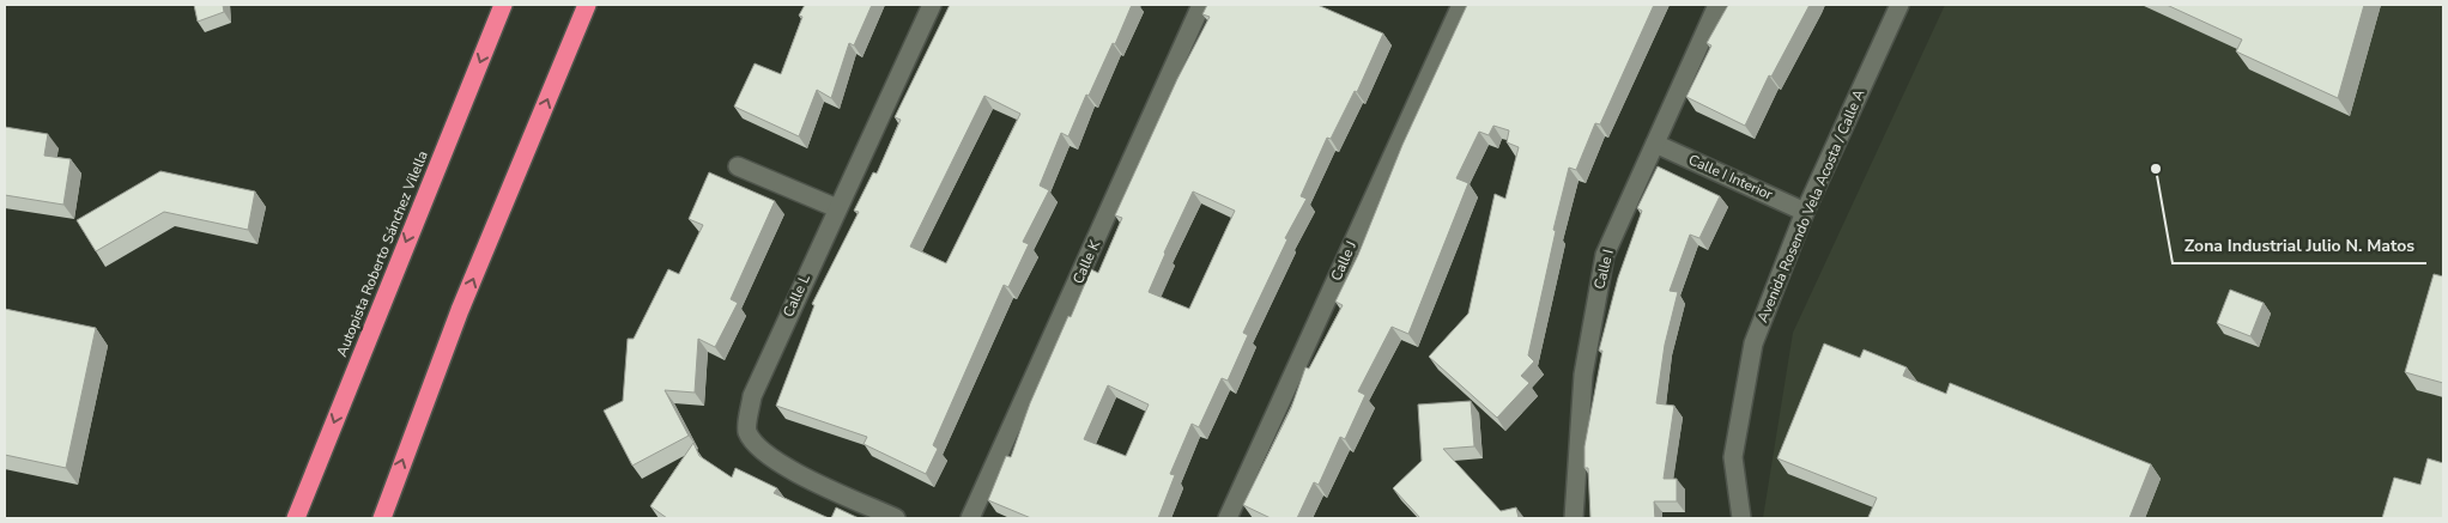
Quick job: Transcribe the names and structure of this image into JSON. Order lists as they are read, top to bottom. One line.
{"streets":{"highway":["Autopista Roberto Sánchez Vilella"],"street":["Calle I Interior","Avenida Rosendo Vela Acosta / Calle A","Calle J","Calle K","Calle I","Calle L"]},"crossings":[["Calle I Interior","Avenida Rosendo Vela Acosta / Calle A"],["Calle I Interior","Calle I"]],"places":["Zona Industrial Julio N. Matos"]}
